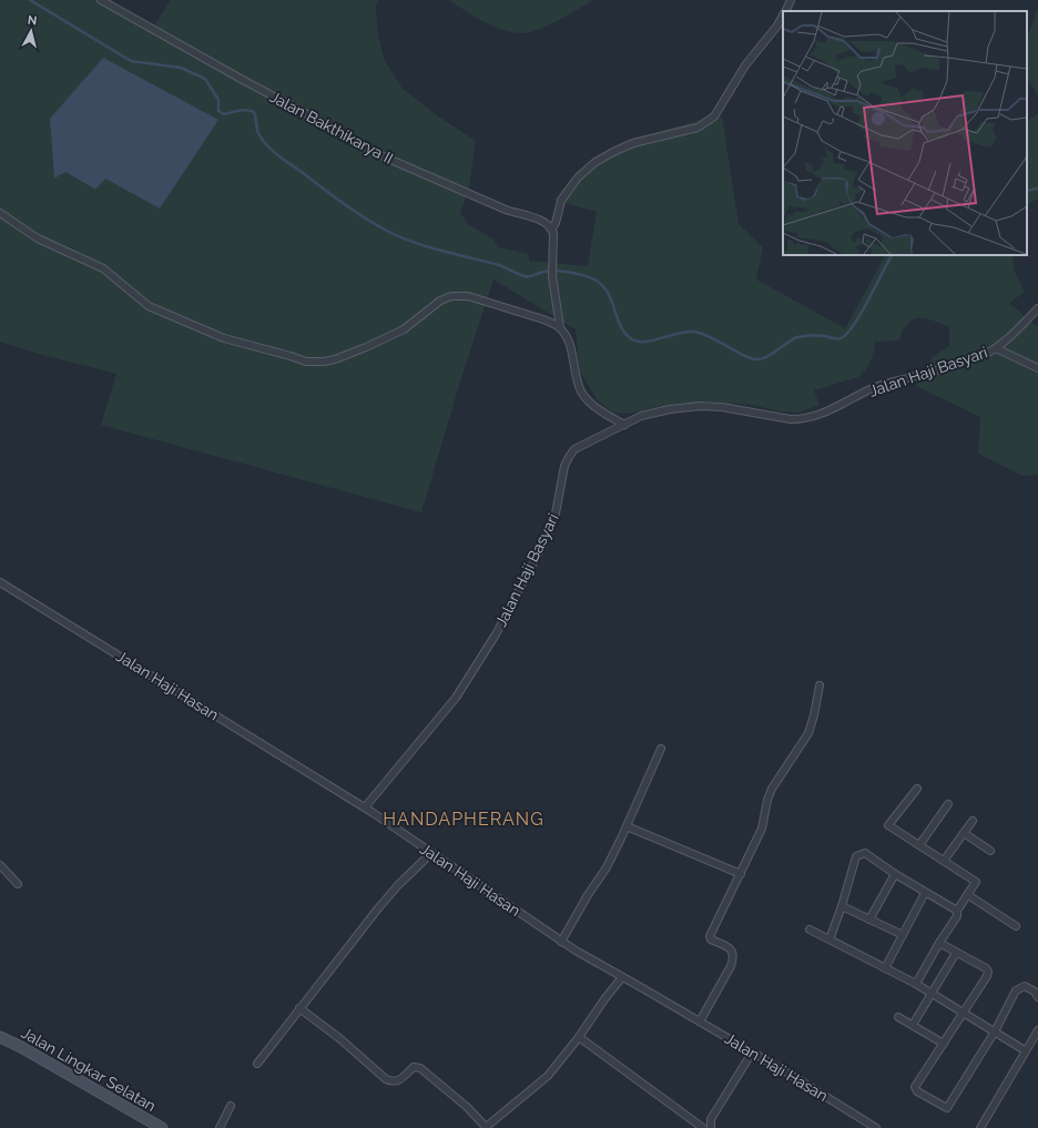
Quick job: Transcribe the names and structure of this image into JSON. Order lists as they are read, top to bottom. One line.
{"streets":{"street":["Jalan Bakthikarya II","Jalan Haji Basyari","Jalan Haji Hasan","Jalan Lingkar Selatan"]},"crossings":[["Jalan Haji Basyari","Jalan Haji Hasan"]],"districts":["HANDAPHERANG"],"north":"top"}
